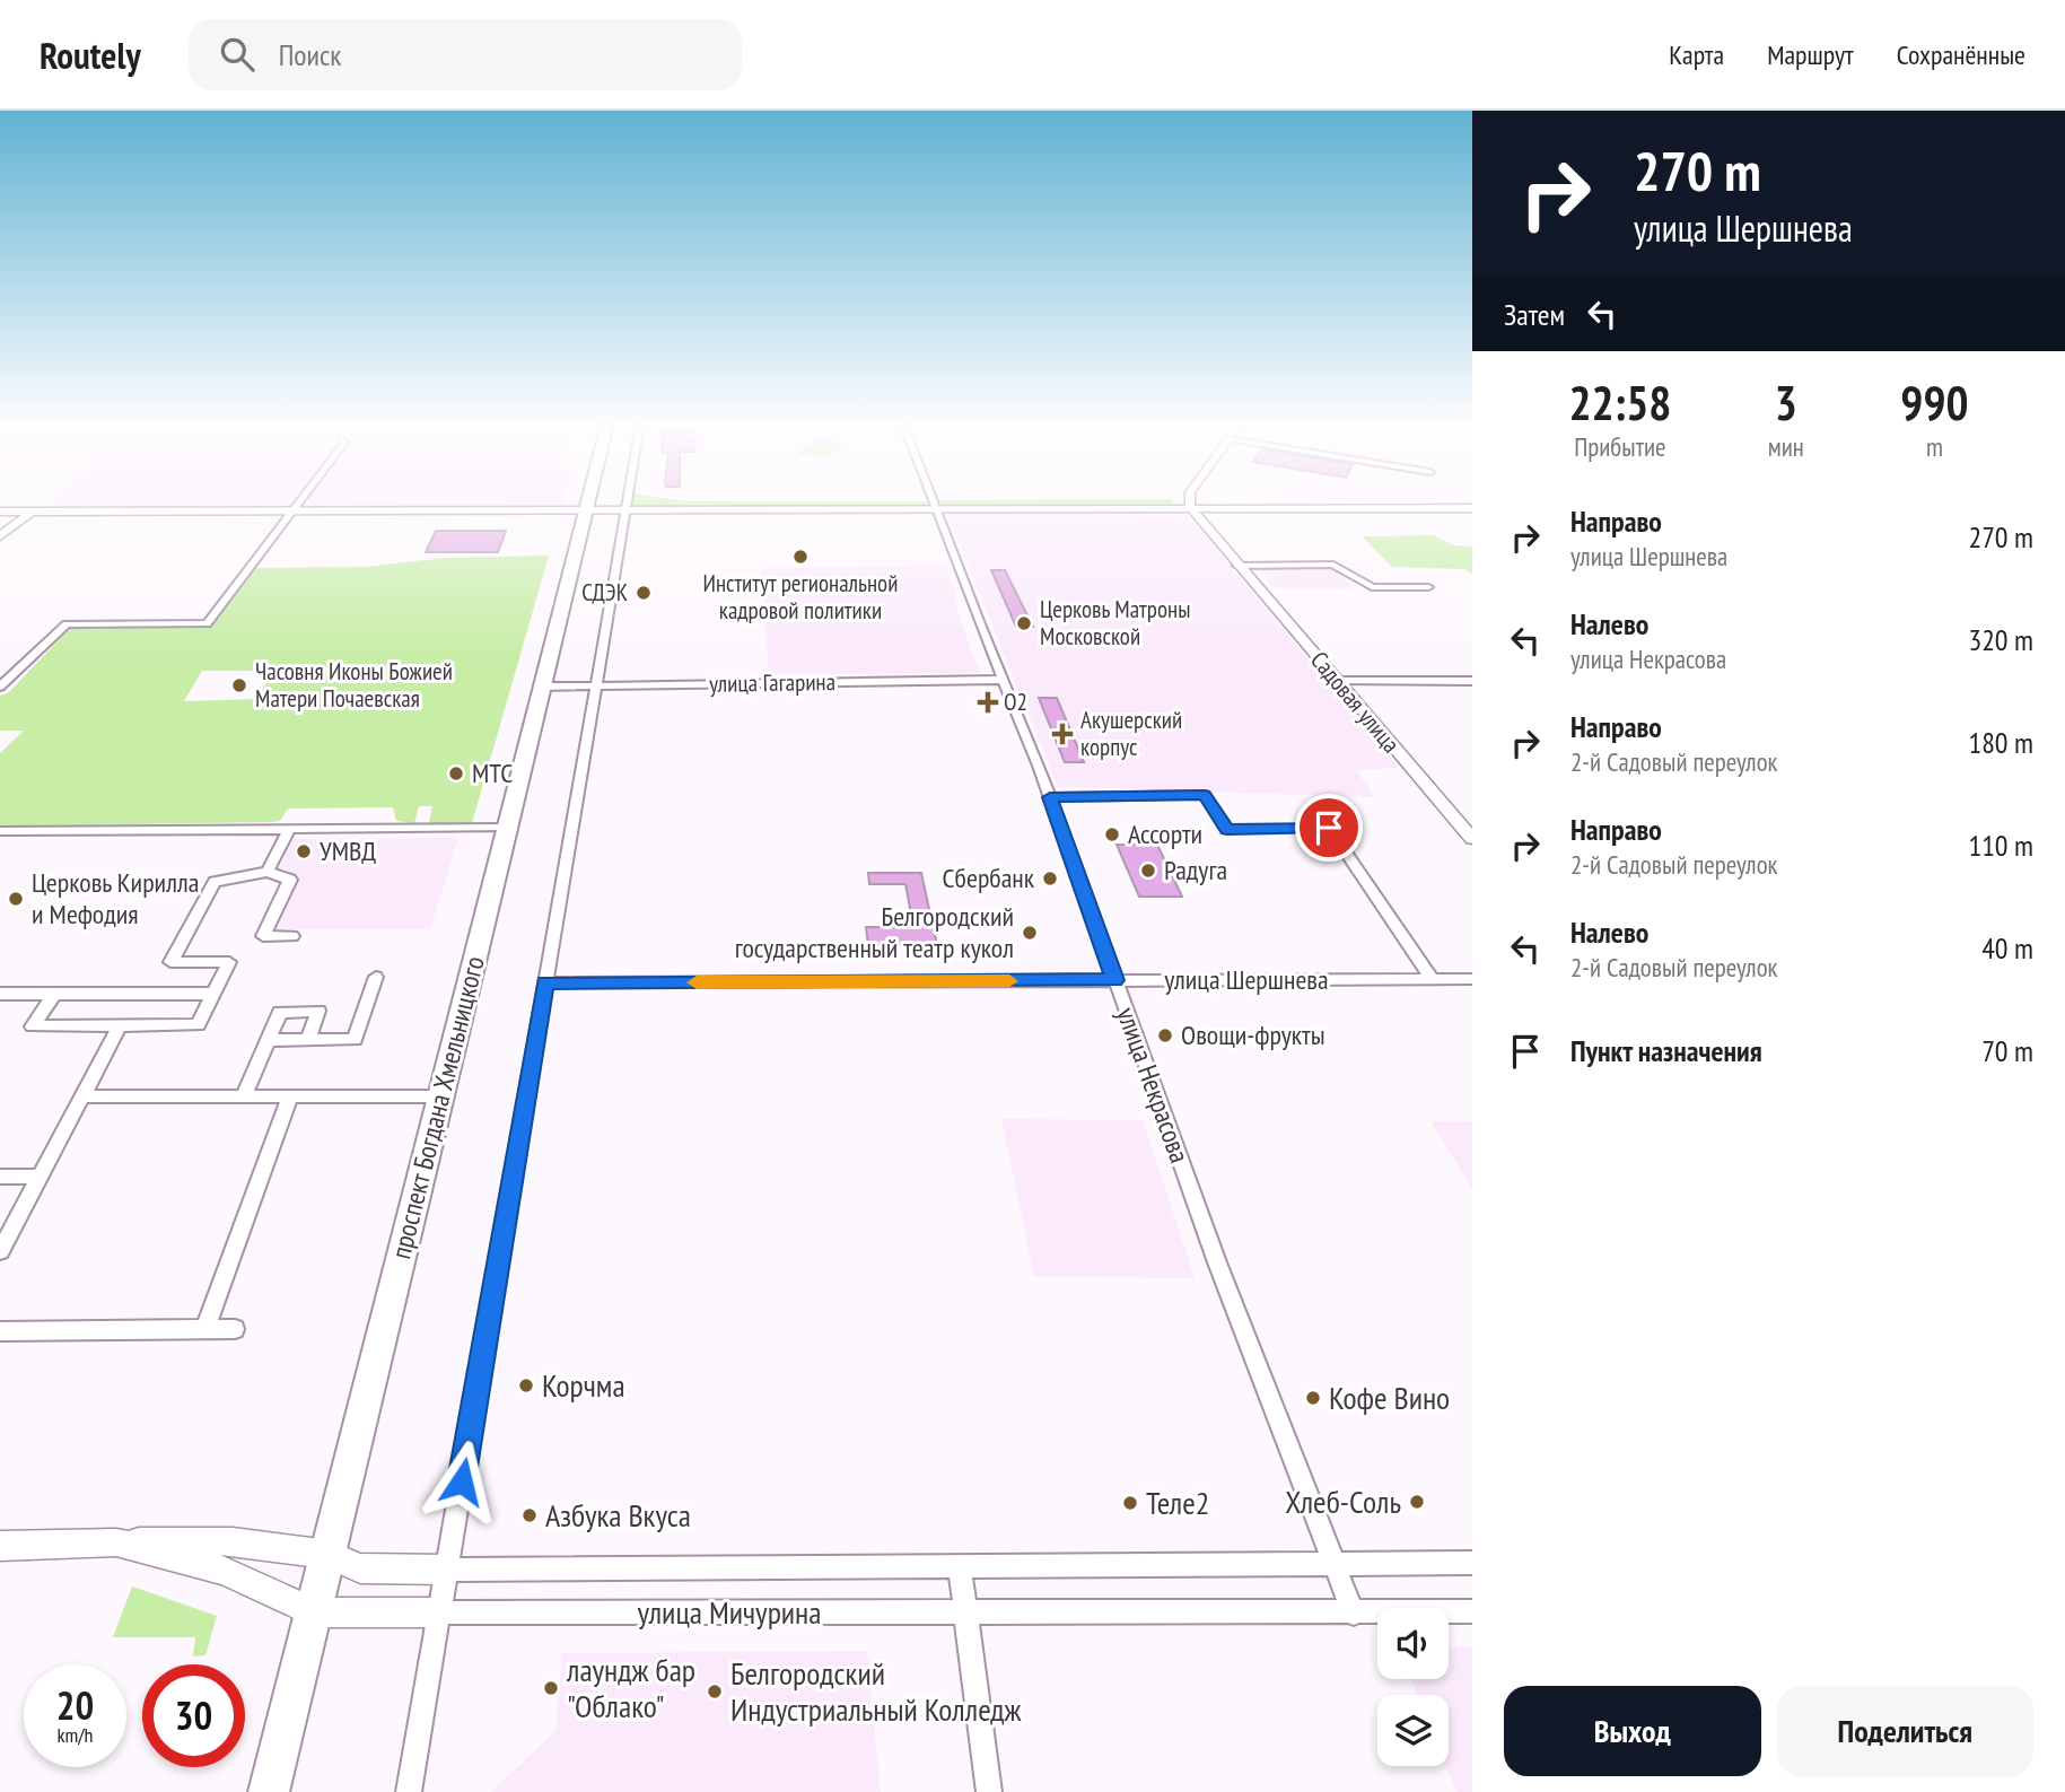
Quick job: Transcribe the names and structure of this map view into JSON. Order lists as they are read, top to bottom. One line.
{"streets":{"main road":["Садовая улица","проспект Богдана Хмельницкого","улица Мичурина"],"street":["улица Гагарина","улица Шершнева","улица Некрасова"]},"crossings":[["улица Гагарина","улица Некрасова"],["улица Гагарина","проспект Богдана Хмельницкого"],["улица Шершнева","улица Некрасова"],["улица Некрасова","улица Мичурина"],["проспект Богдана Хмельницкого","улица Мичурина"]],"places":{"other":["Институт региональной кадровой политики","СДЭК","Церковь Матроны Московской","Часовня Иконы Божией Матери Почаевская","МТС","Ассорти","УМВД","Радуга","Сбербанк","Церковь Кирилла и Мефодия","Белгородский государственный театр кукол","Овощи-фрукты","Корчма","Кофе Вино","Хлеб-Соль","Теле2","Азбука Вкуса","лаундж бар \"Облако\"","Белгородский Индустриальный Колледж"],"health":["O2","Акушерский корпус"]},"page":{"header":"Routely","search":"Поиск","nav":["Карта","Маршрут","Сохранённые"],"turn":["270 m","улица Шершнева"],"then":"Затем","eta":["22:58","Прибытие","3","мин","990","m"],"list":[{"name":"Направо","note":"улица Шершнева","value":"270 m"},{"name":"Налево","note":"улица Некрасова","value":"320 m"},{"name":"Направо","note":"2-й Садовый переулок","value":"180 m"},{"name":"Направо","note":"2-й Садовый переулок","value":"110 m"},{"name":"Налево","note":"2-й Садовый переулок","value":"40 m"},{"name":"Пункт назначения","value":"70 m"}],"speed":"20 km/h","limit":"30","buttons":["Выход","Поделиться"]}}
